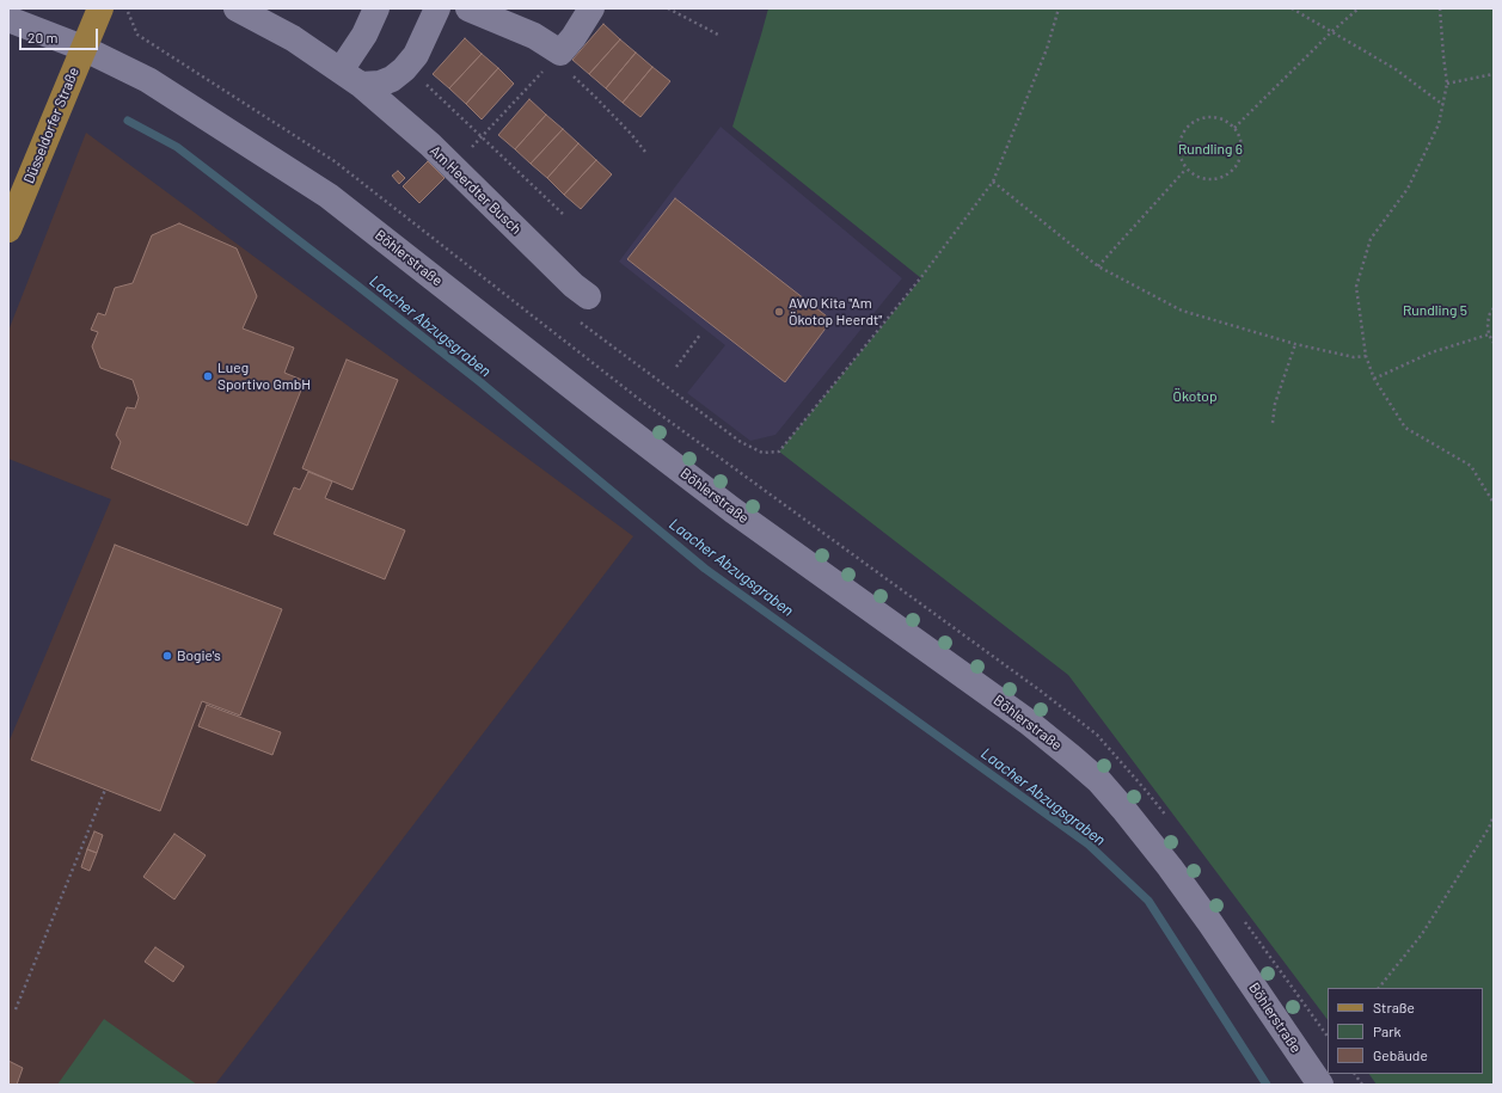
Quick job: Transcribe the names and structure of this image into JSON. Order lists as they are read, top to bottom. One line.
{"streets":{"main road":["Düsseldorfer Straße"],"street":["Am Heerdter Busch","Böhlerstraße"]},"crossings":[["Düsseldorfer Straße","Böhlerstraße"]],"water":["Laacher Abzugsgraben"],"parks":["Rundling 6","Rundling 5","Ökotop"],"places":["AWO Kita \"Am Ökotop Heerdt\"","Lueg Sportivo GmbH","Bogie's"],"legend":["Straße","Park","Gebäude"],"scale_bar":"20 m"}
